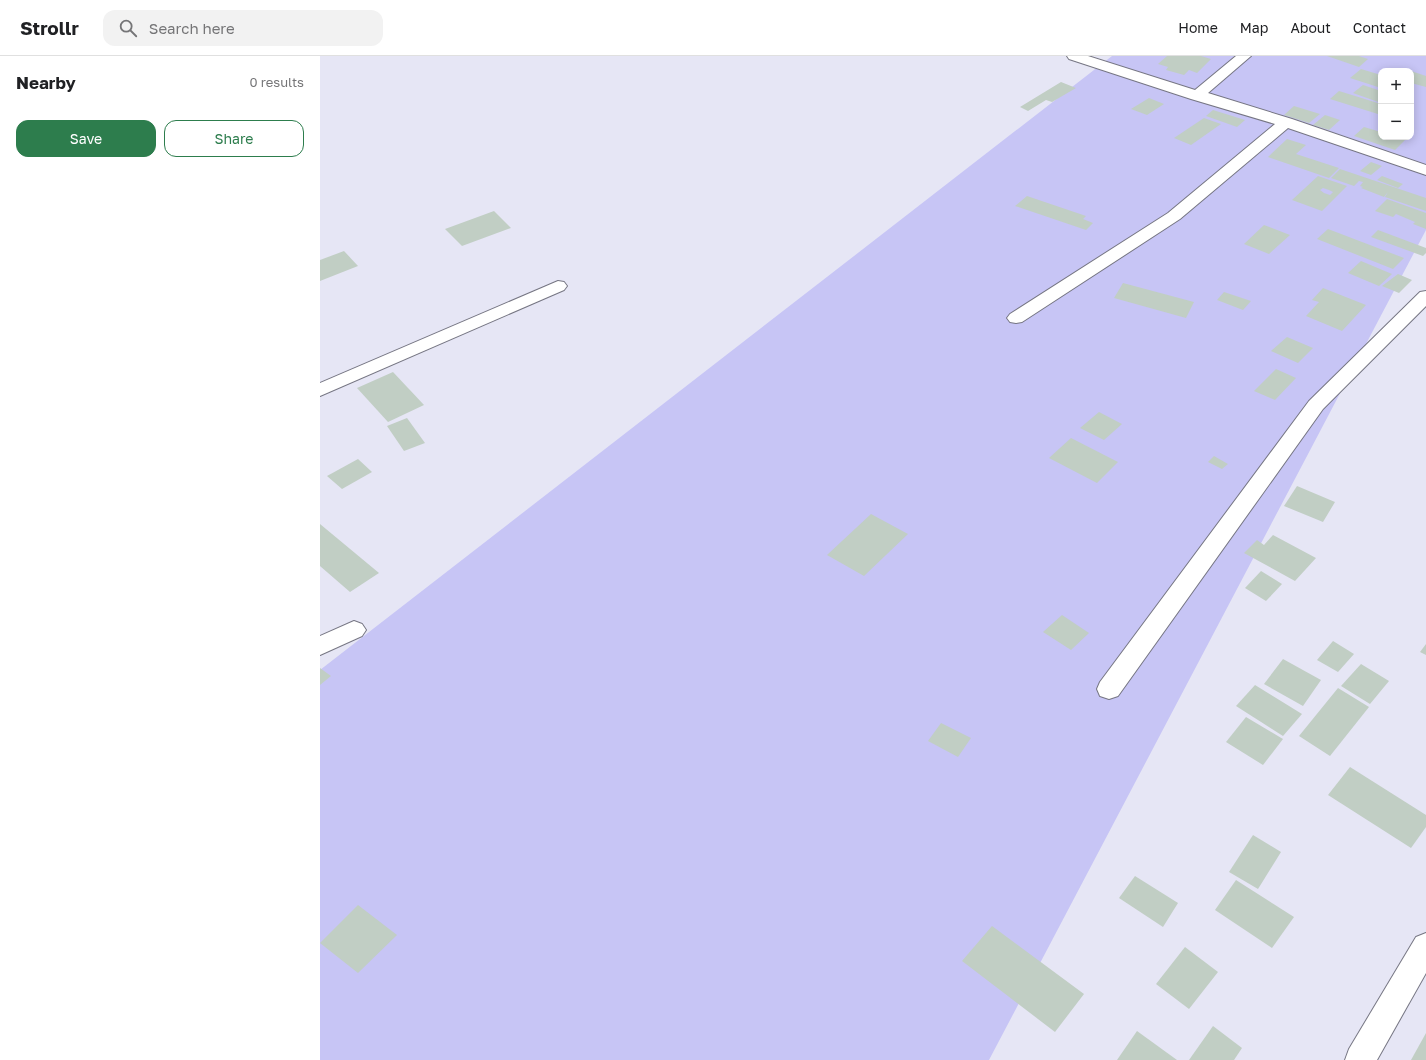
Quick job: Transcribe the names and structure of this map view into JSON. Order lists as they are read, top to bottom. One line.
{"page":{"header":"Strollr","search":"Search here","nav":["Home","Map","About","Contact"],"heading":["Nearby","0 results"],"map_buttons":["+","−"],"buttons":["Save","Share"]}}
